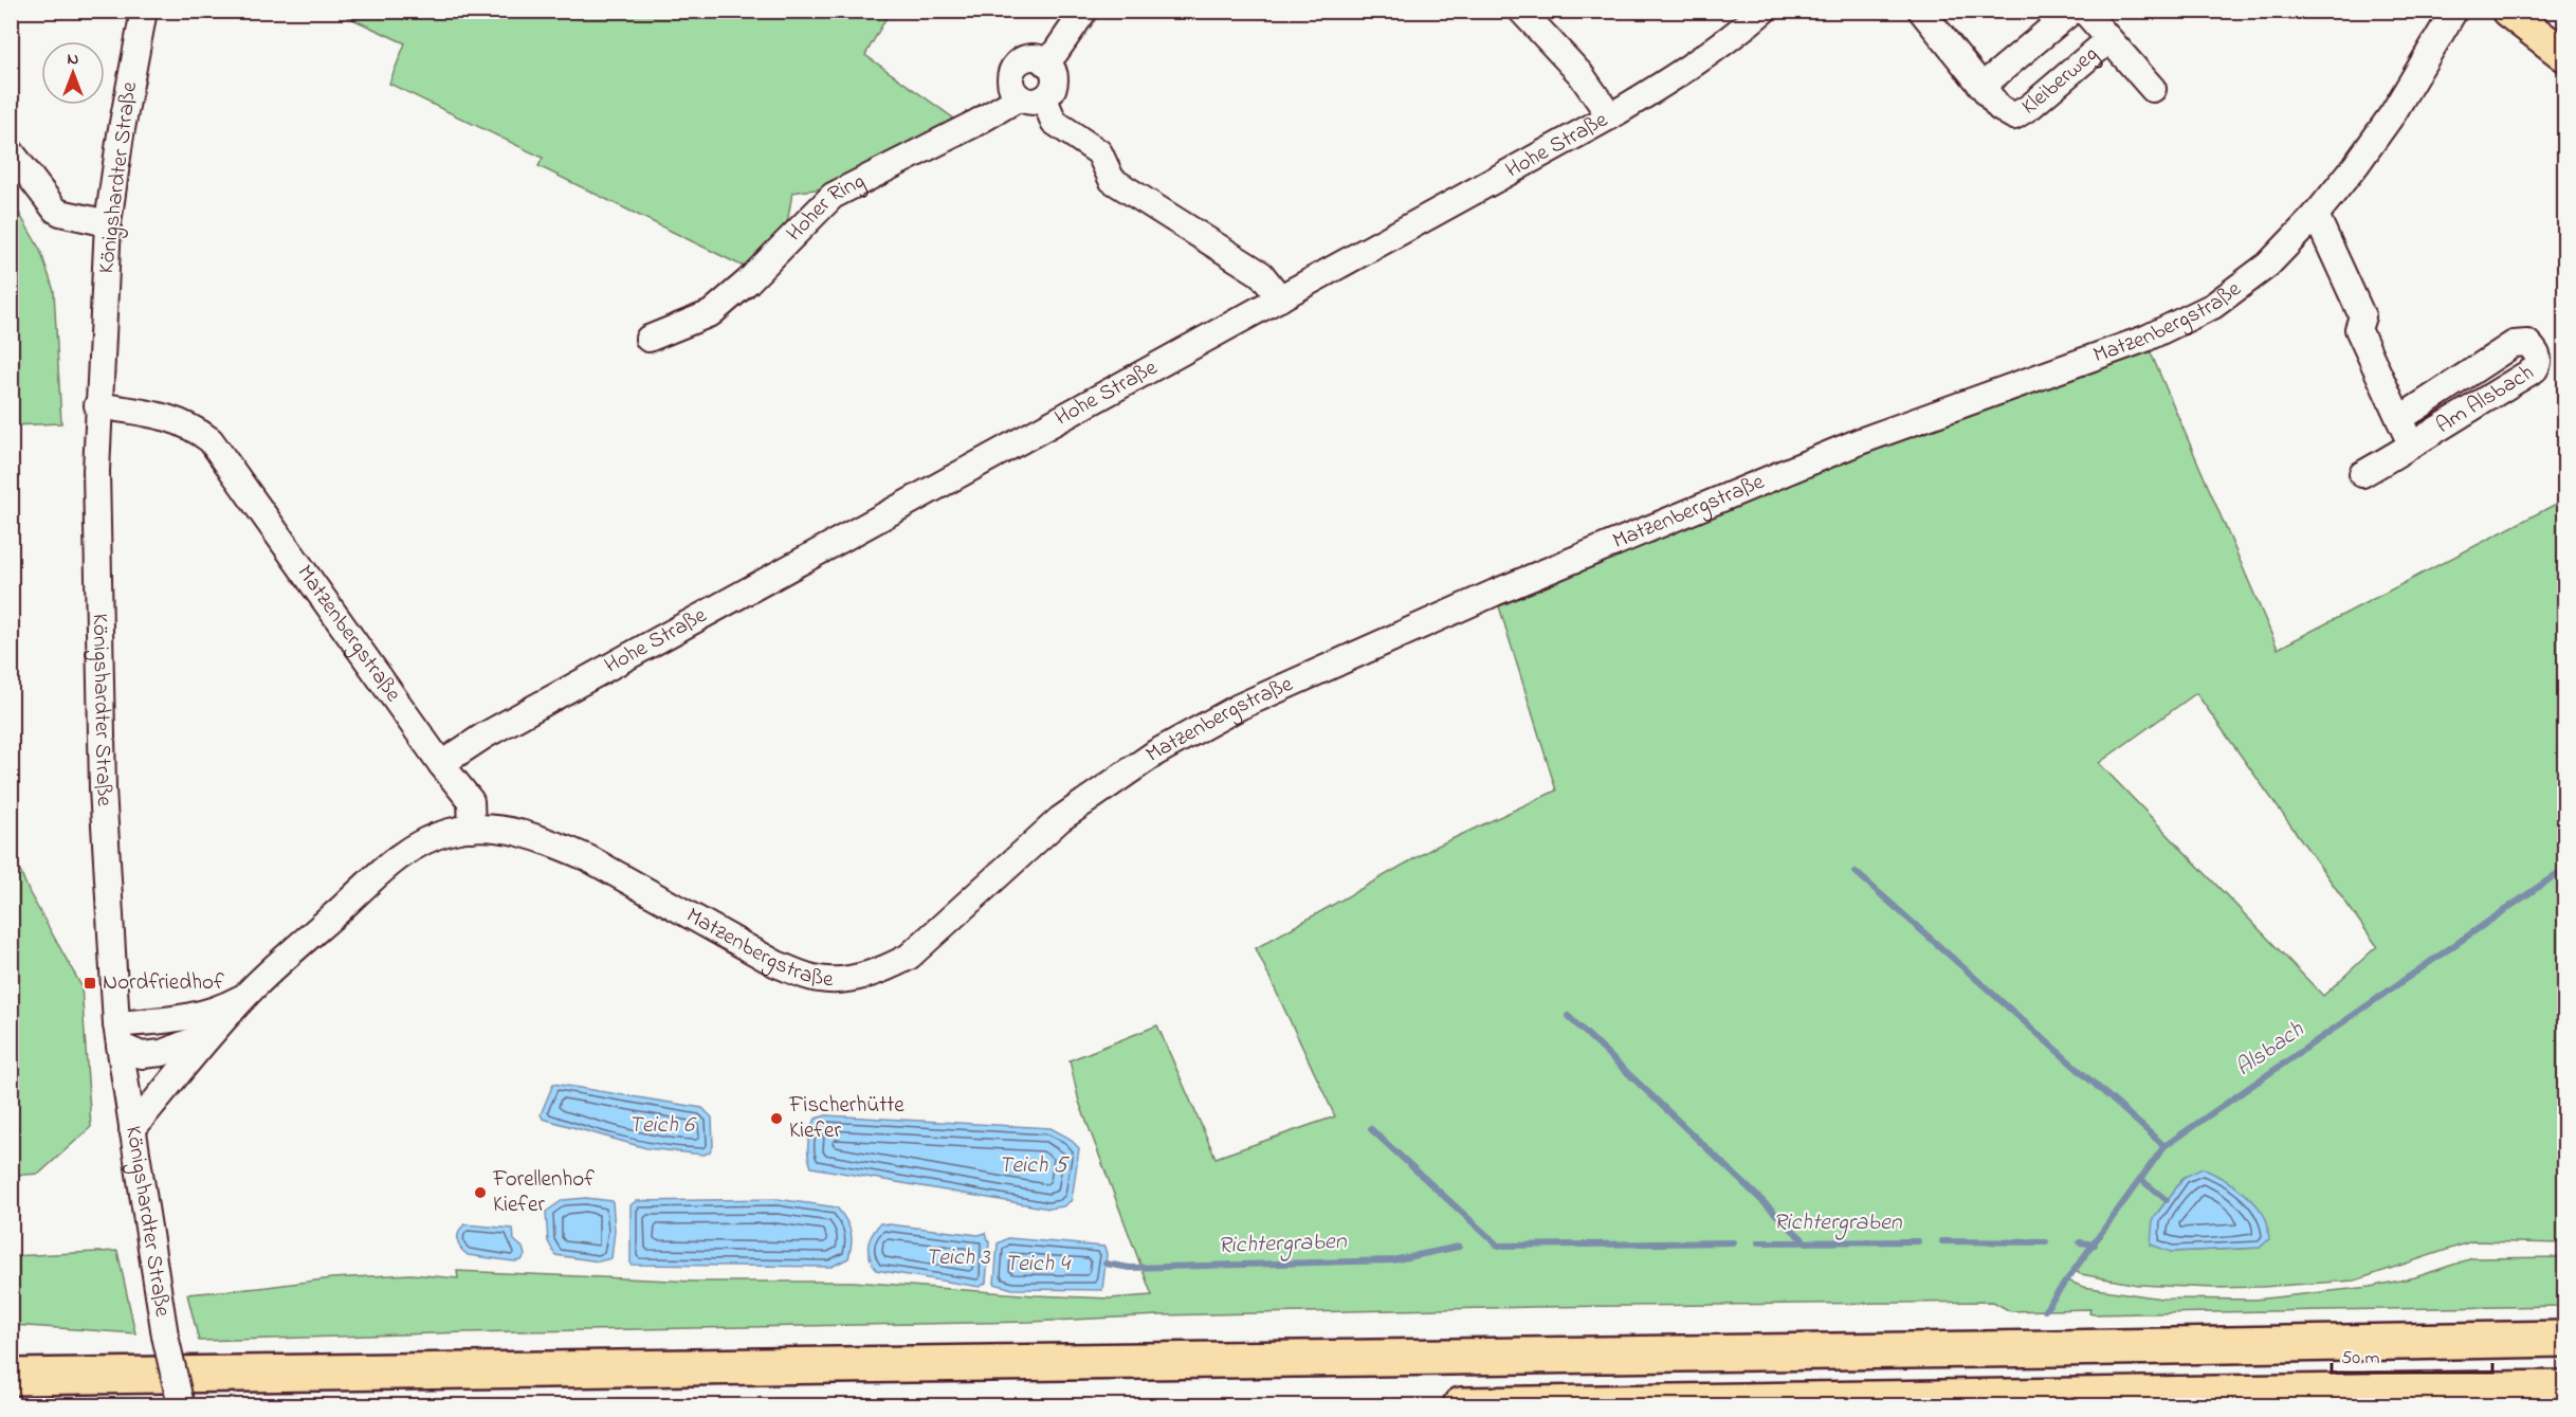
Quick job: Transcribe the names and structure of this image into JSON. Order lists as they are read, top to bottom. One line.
{"streets":{"street":["Kleiberweg","Hohe Straße","Königshardter Straße","Hoher Ring","Matzenbergstraße","Am Alsbach"]},"crossings":[["Hohe Straße","Matzenbergstraße"],["Königshardter Straße","Matzenbergstraße"],["Matzenbergstraße","Am Alsbach"]],"water":["Alsbach","Teich 6","Teich 5","Richtergraben","Teich 3","Teich 4"],"places":{"transit":["Nordfriedhof"],"other":["Fischerhütte Kiefer","Forellenhof Kiefer"]},"scale_bar":"50 m","north":"top"}
